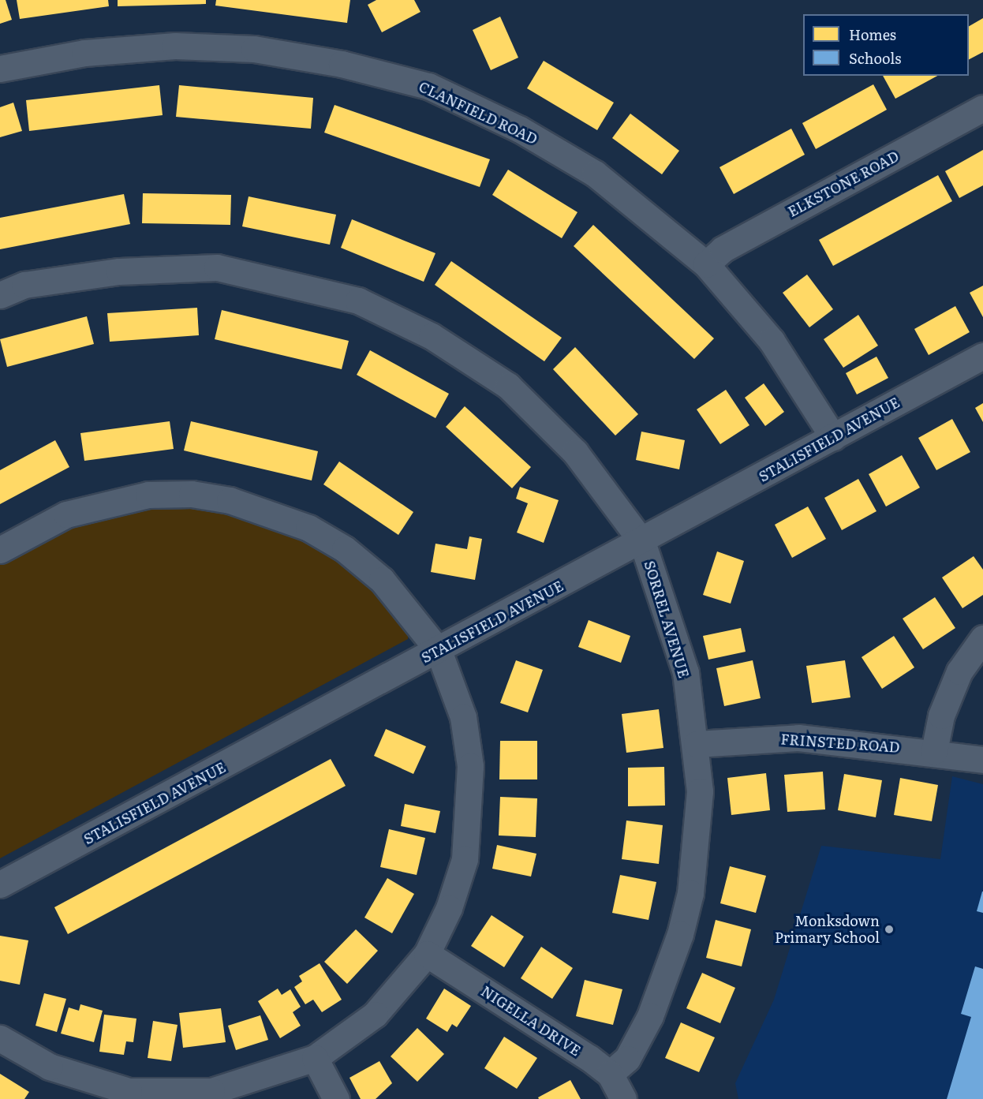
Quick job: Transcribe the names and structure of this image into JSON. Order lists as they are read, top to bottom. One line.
{"streets":{"street":["CLANFIELD ROAD","ELKSTONE ROAD","STALISFIELD AVENUE","SORREL AVENUE","FRINSTED ROAD","NIGELLA DRIVE"]},"crossings":[["CLANFIELD ROAD","ELKSTONE ROAD"],["CLANFIELD ROAD","STALISFIELD AVENUE"],["STALISFIELD AVENUE","SORREL AVENUE"],["SORREL AVENUE","FRINSTED ROAD"],["SORREL AVENUE","NIGELLA DRIVE"]],"places":["Monksdown Primary School"],"legend":["Homes","Schools"]}
